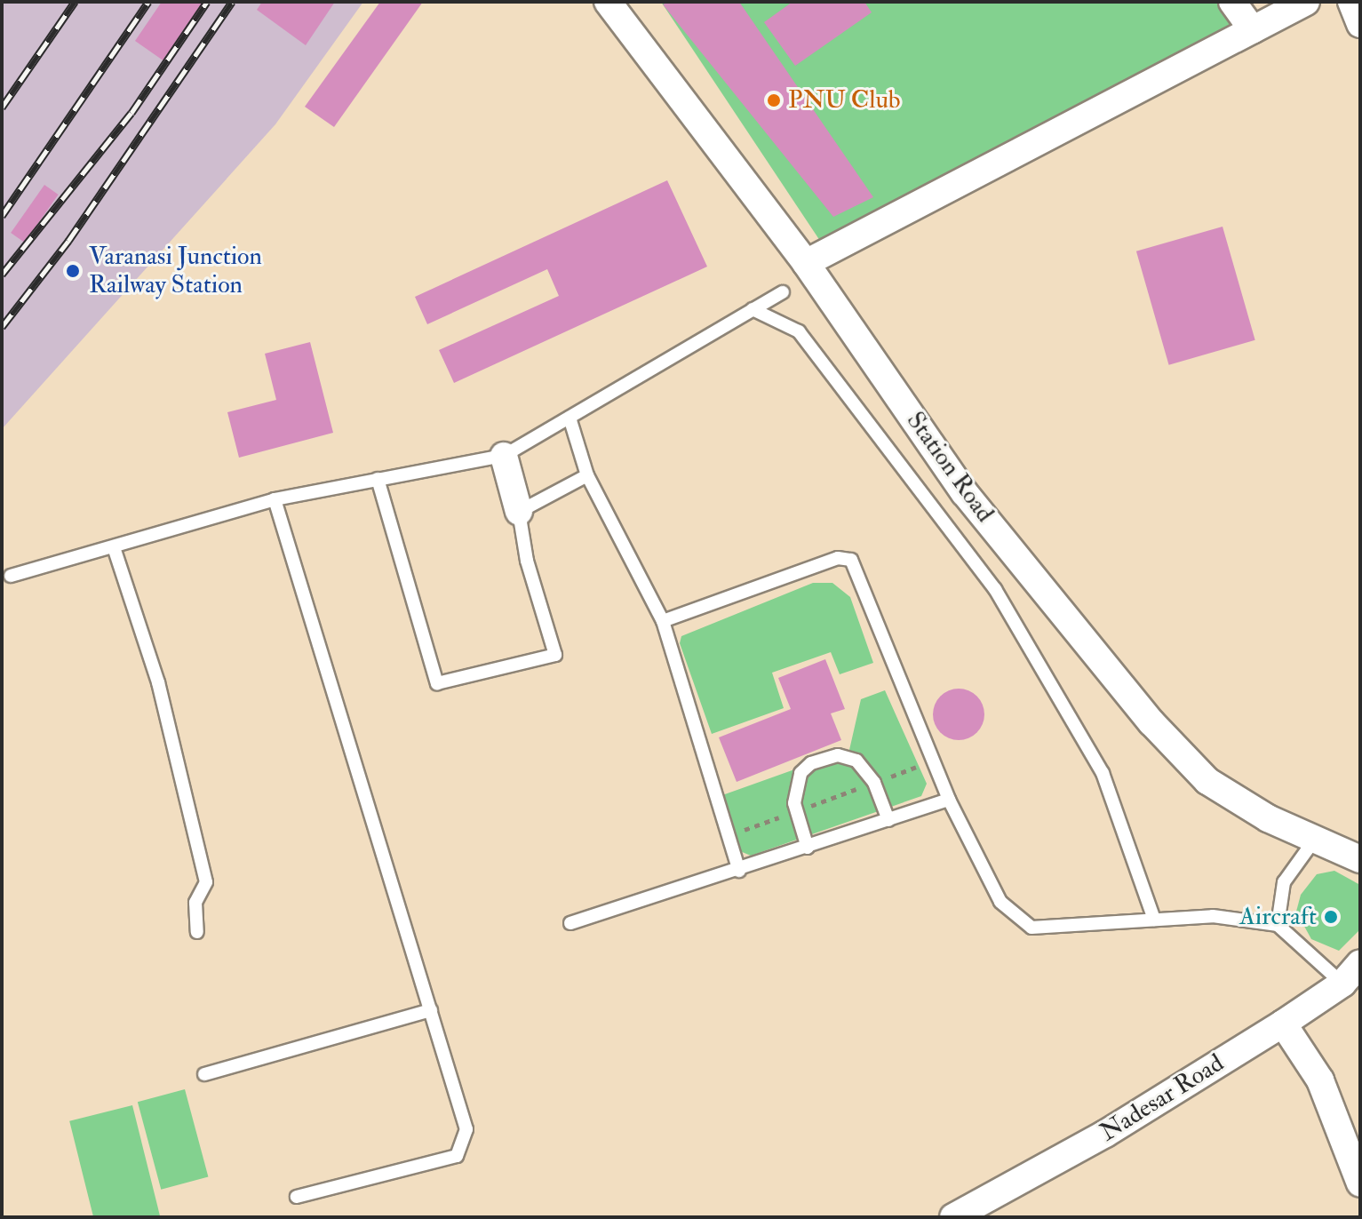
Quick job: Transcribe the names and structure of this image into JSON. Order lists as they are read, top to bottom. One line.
{"streets":{"street":["Station Road","Nadesar Road"]},"places":["PNU Club","Varanasi Junction Railway Station","Aircraft"]}
